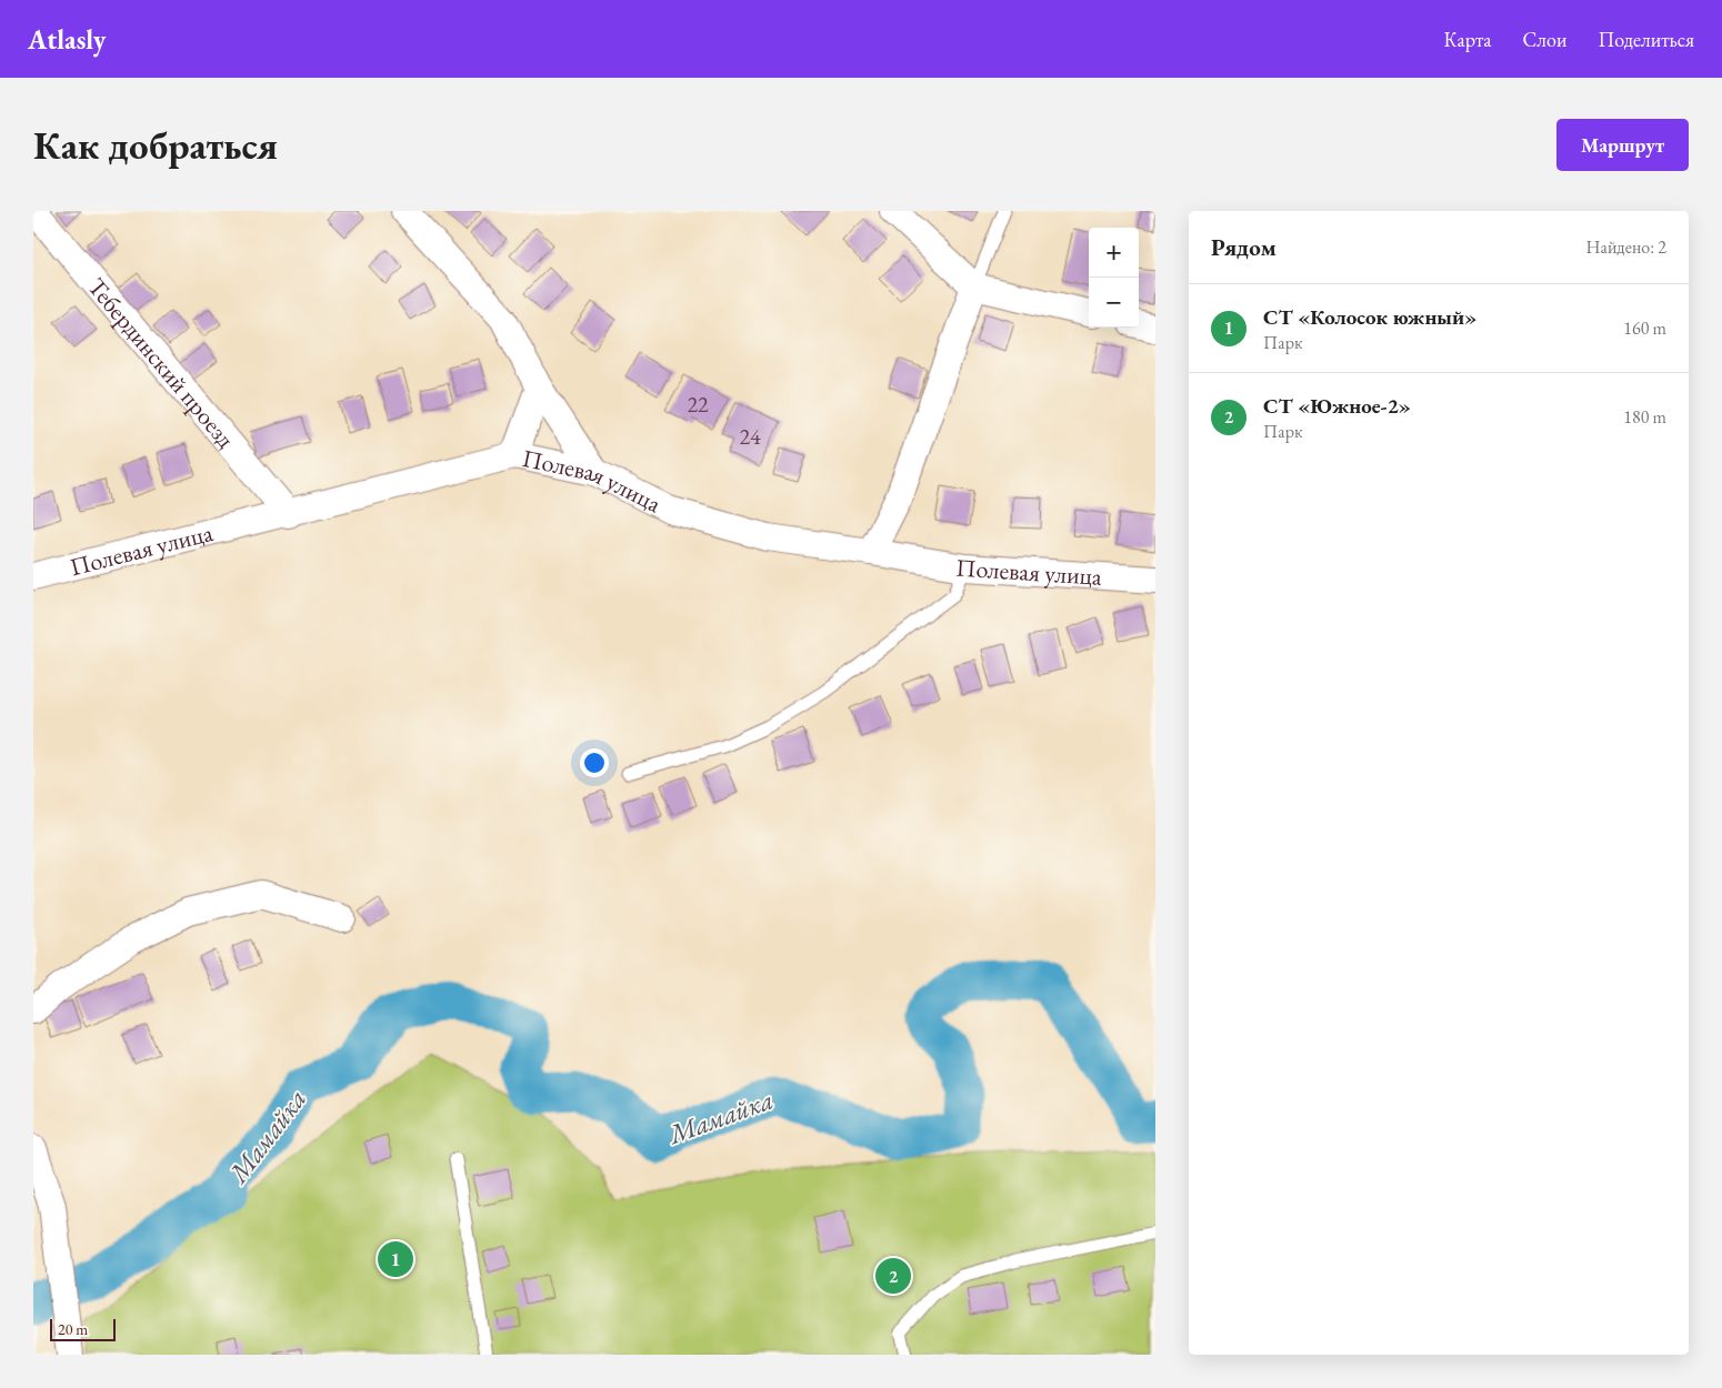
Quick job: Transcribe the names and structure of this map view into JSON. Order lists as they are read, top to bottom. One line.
{"streets":{"street":["Тебердинский проезд","Полевая улица"]},"crossings":[["Тебердинский проезд","Полевая улица"]],"water":["Мамайка"],"house_numbers":["22","24"],"scale_bar":"20 m","page":{"header":"Atlasly","nav":["Карта","Слои","Поделиться"],"buttons":"Маршрут","title":"Как добраться","heading":["Рядом","Найдено: 2"],"map_buttons":["+","−"],"list":[{"mark":"1","name":"СТ «Колосок южный»","note":"Парк","value":"160 m"},{"mark":"2","name":"СТ «Южное-2»","note":"Парк","value":"180 m"}],"pins":["1","2"],"scale":"20 m"}}
